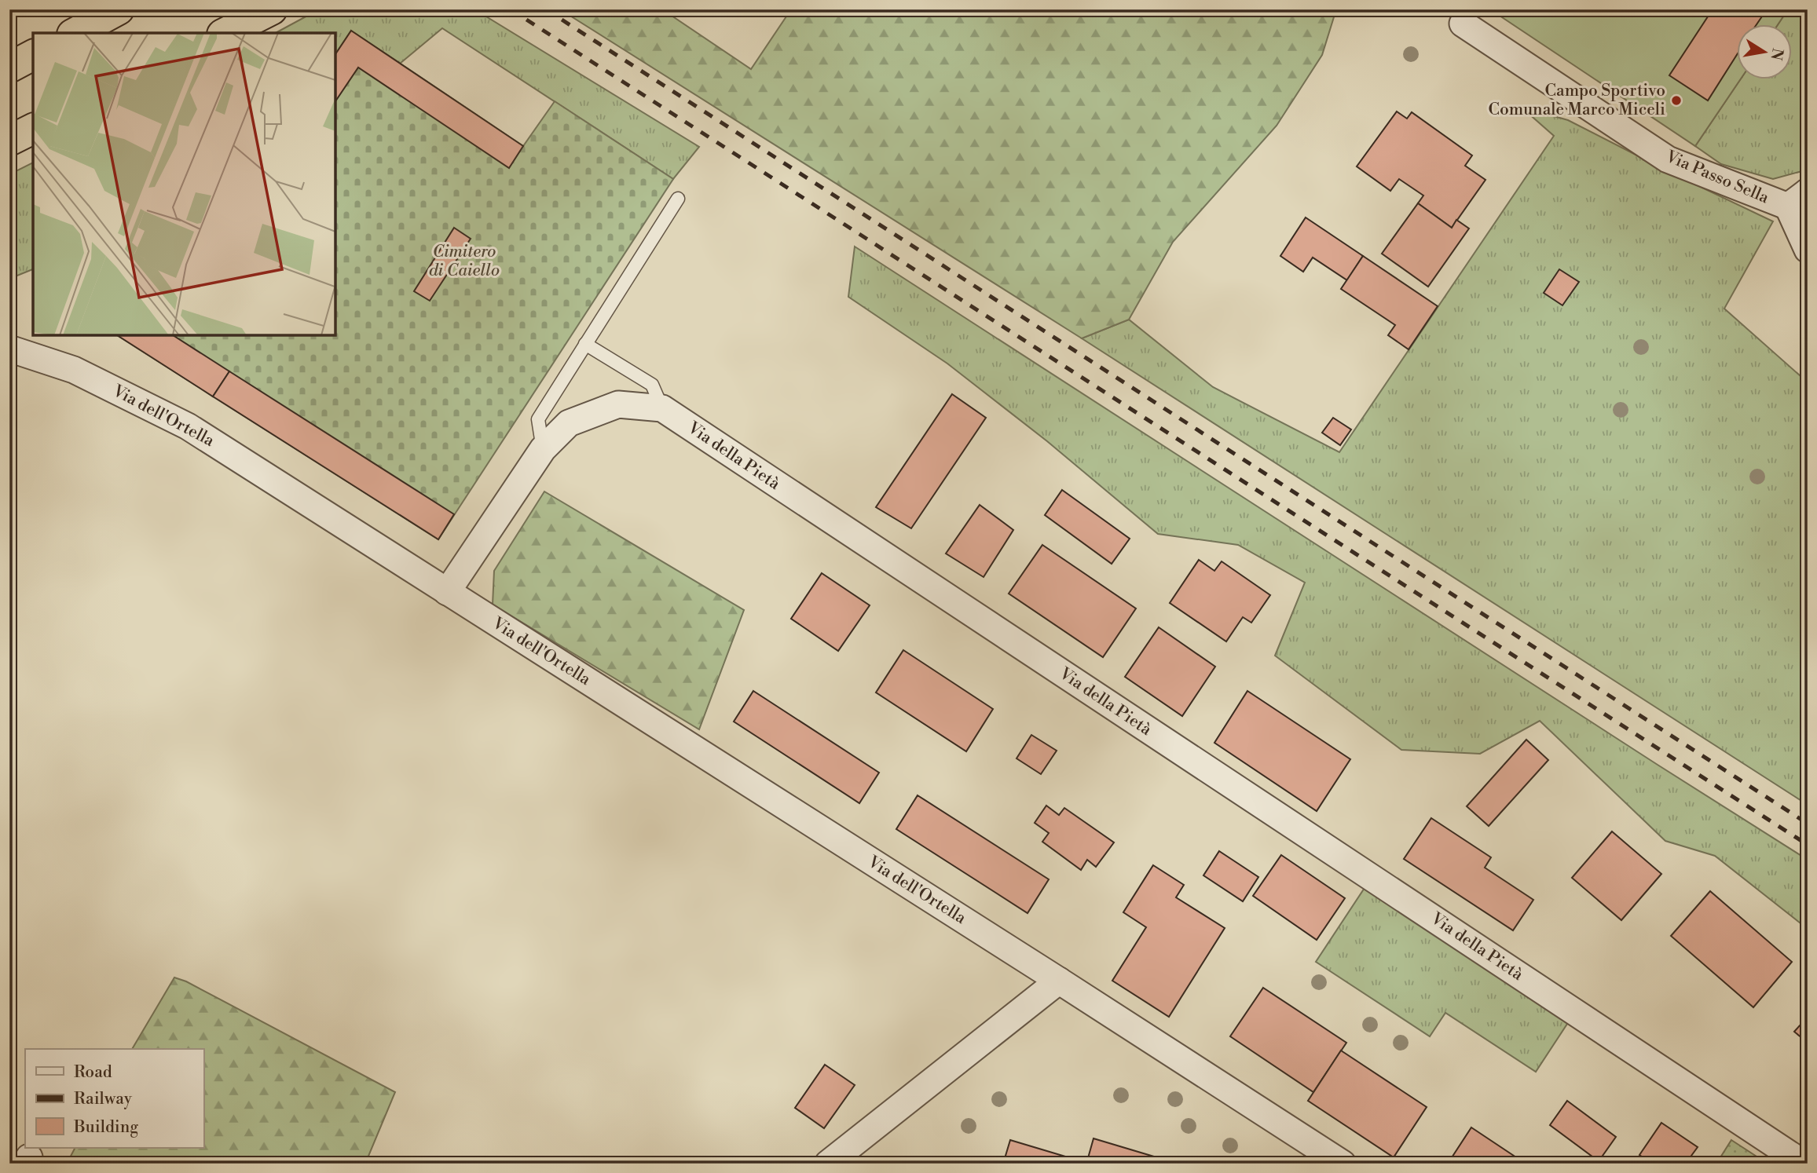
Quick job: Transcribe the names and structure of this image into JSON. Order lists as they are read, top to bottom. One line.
{"streets":{"street":["Via Passo Sella","Via dell'Ortella","Via della Pietà"]},"crossings":[["Via dell'Ortella","Via della Pietà"]],"parks":["Cimitero di Caiello"],"places":["Campo Sportivo Comunale Marco Miceli"],"legend":["Road","Railway","Building"],"north":"right"}
